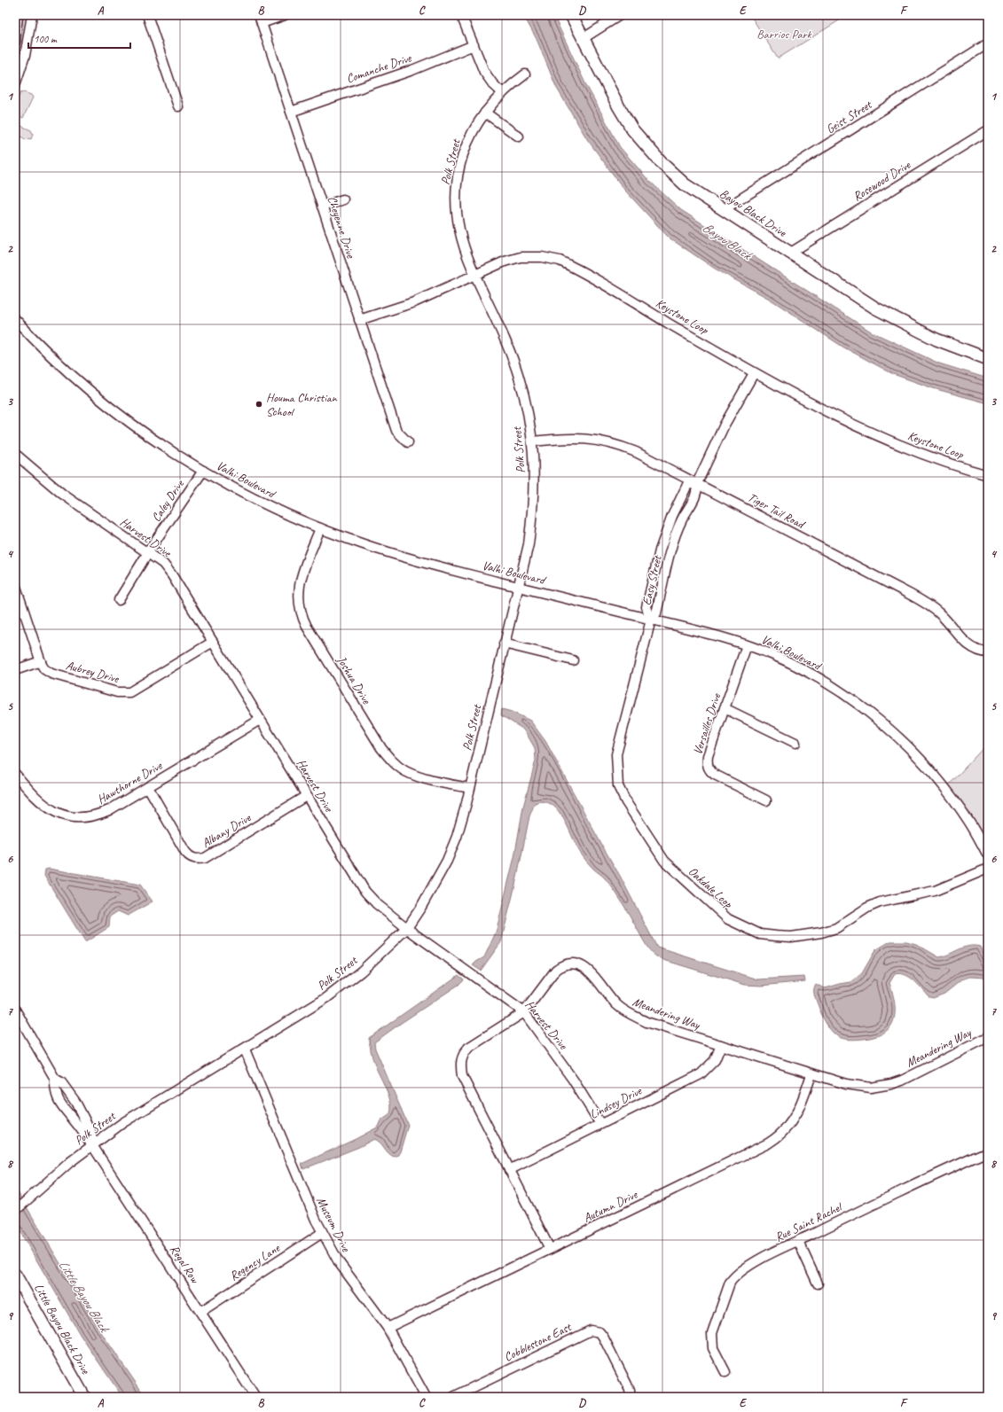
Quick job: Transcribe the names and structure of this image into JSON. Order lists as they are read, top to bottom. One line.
{"streets":{"main road":["Bayou Black Drive","Little Bayou Black Drive"],"street":["Comanche Drive","Geist Street","Polk Street","Rosewood Drive","Cheyenne Drive","Keystone Loop","Valhi Boulevard","Caley Drive","Tiger Tail Road","Harvest Drive","Easy Street","Aubrey Drive","Joshua Drive","Versailles Drive","Hawthorne Drive","Albany Drive","Oakdale Loop","Meandering Way","Lindsey Drive","Autumn Drive","Rue Saint Rachel","Museum Drive","Regency Lane","Regal Row","Cobblestone East"]},"crossings":[["Comanche Drive","Cheyenne Drive"],["Geist Street","Bayou Black Drive"],["Polk Street","Keystone Loop"],["Polk Street","Valhi Boulevard"],["Polk Street","Tiger Tail Road"],["Polk Street","Harvest Drive"],["Polk Street","Joshua Drive"],["Polk Street","Museum Drive"],["Polk Street","Regal Row"],["Rosewood Drive","Bayou Black Drive"],["Cheyenne Drive","Keystone Loop"],["Keystone Loop","Easy Street"],["Valhi Boulevard","Caley Drive"],["Valhi Boulevard","Easy Street"],["Valhi Boulevard","Joshua Drive"],["Valhi Boulevard","Versailles Drive"],["Valhi Boulevard","Oakdale Loop"],["Caley Drive","Harvest Drive"],["Tiger Tail Road","Easy Street"],["Harvest Drive","Aubrey Drive"],["Harvest Drive","Hawthorne Drive"],["Harvest Drive","Albany Drive"],["Harvest Drive","Meandering Way"],["Harvest Drive","Lindsey Drive"],["Easy Street","Oakdale Loop"],["Hawthorne Drive","Albany Drive"],["Meandering Way","Lindsey Drive"],["Meandering Way","Autumn Drive"],["Autumn Drive","Museum Drive"],["Museum Drive","Regency Lane"],["Regency Lane","Regal Row"]],"water":["Bayou Black","Little Bayou Black"],"parks":["Barrios Park"],"places":["Houma Christian School"],"scale_bar":"100 m","grid":{"columns":["A","B","C","D","E","F"],"rows":["1","2","3","4","5","6","7","8","9"]}}
